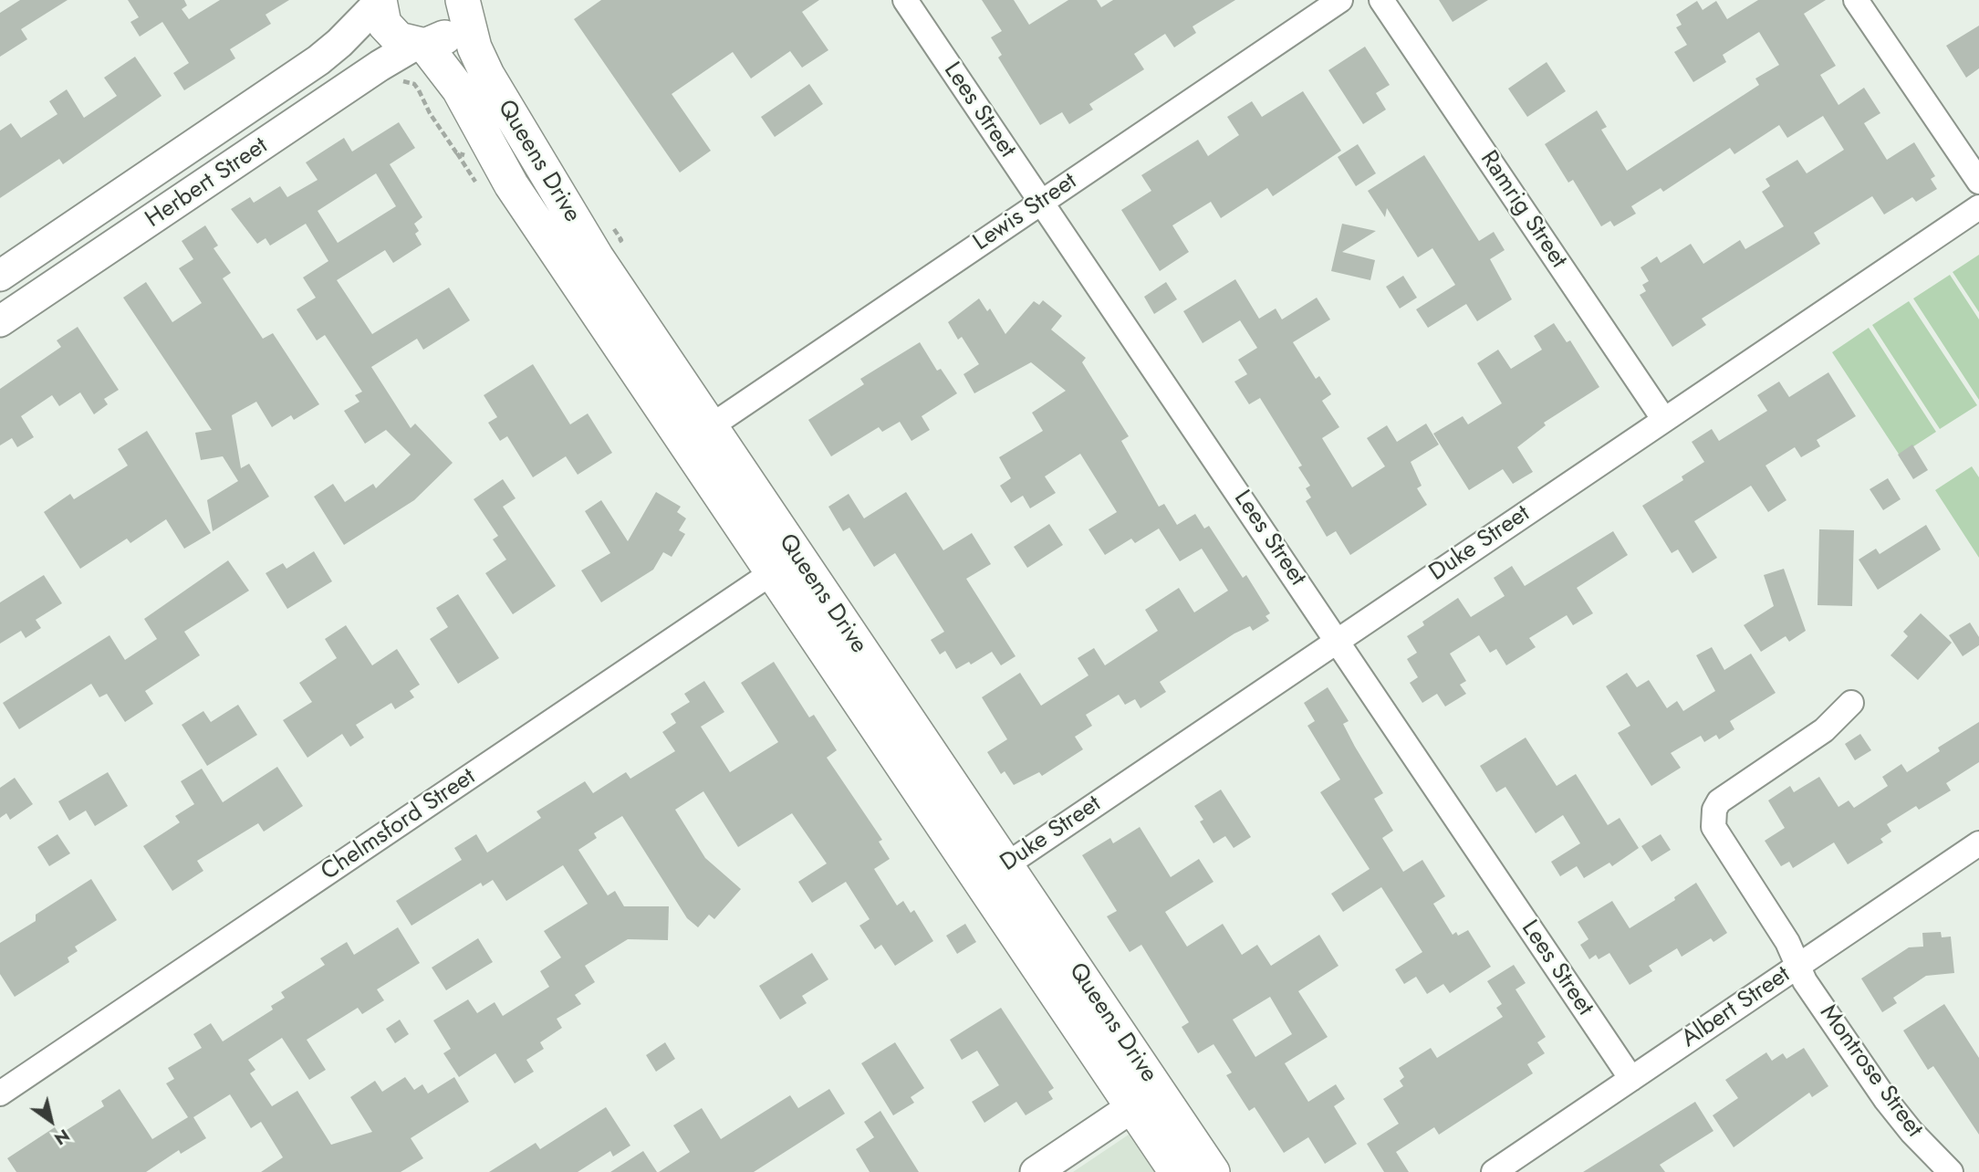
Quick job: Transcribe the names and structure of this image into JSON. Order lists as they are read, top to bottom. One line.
{"streets":{"main road":["Queens Drive","Herbert Street"],"street":["Lees Street","Ramrig Street","Lewis Street","Duke Street","Chelmsford Street","Albert Street","Montrose Street"]},"crossings":[["Lees Street","Lewis Street"],["Lees Street","Duke Street"],["Lees Street","Albert Street"],["Queens Drive","Herbert Street"],["Queens Drive","Lewis Street"],["Queens Drive","Duke Street"],["Queens Drive","Chelmsford Street"],["Ramrig Street","Duke Street"],["Albert Street","Montrose Street"]],"north":"bottom right"}
